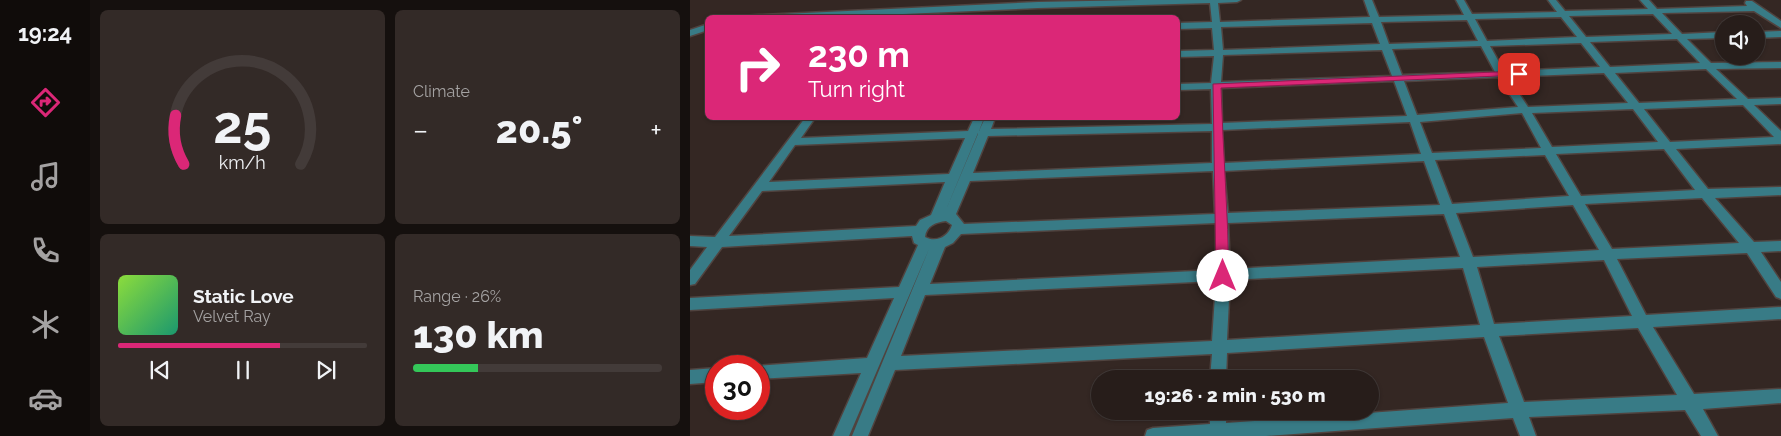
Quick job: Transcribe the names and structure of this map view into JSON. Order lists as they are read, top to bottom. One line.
{"page":{"tabs":"19:24","tile":["Climate",["Range · 26%","130 km"]],"turn":["230 m","Turn right"],"heat":["−","20.5°","+"],"song":["Static Love","Velvet Ray"],"limit":"30","trip":"19:26 · 2 min · 530 m","gauge":["25","km/h"]}}
